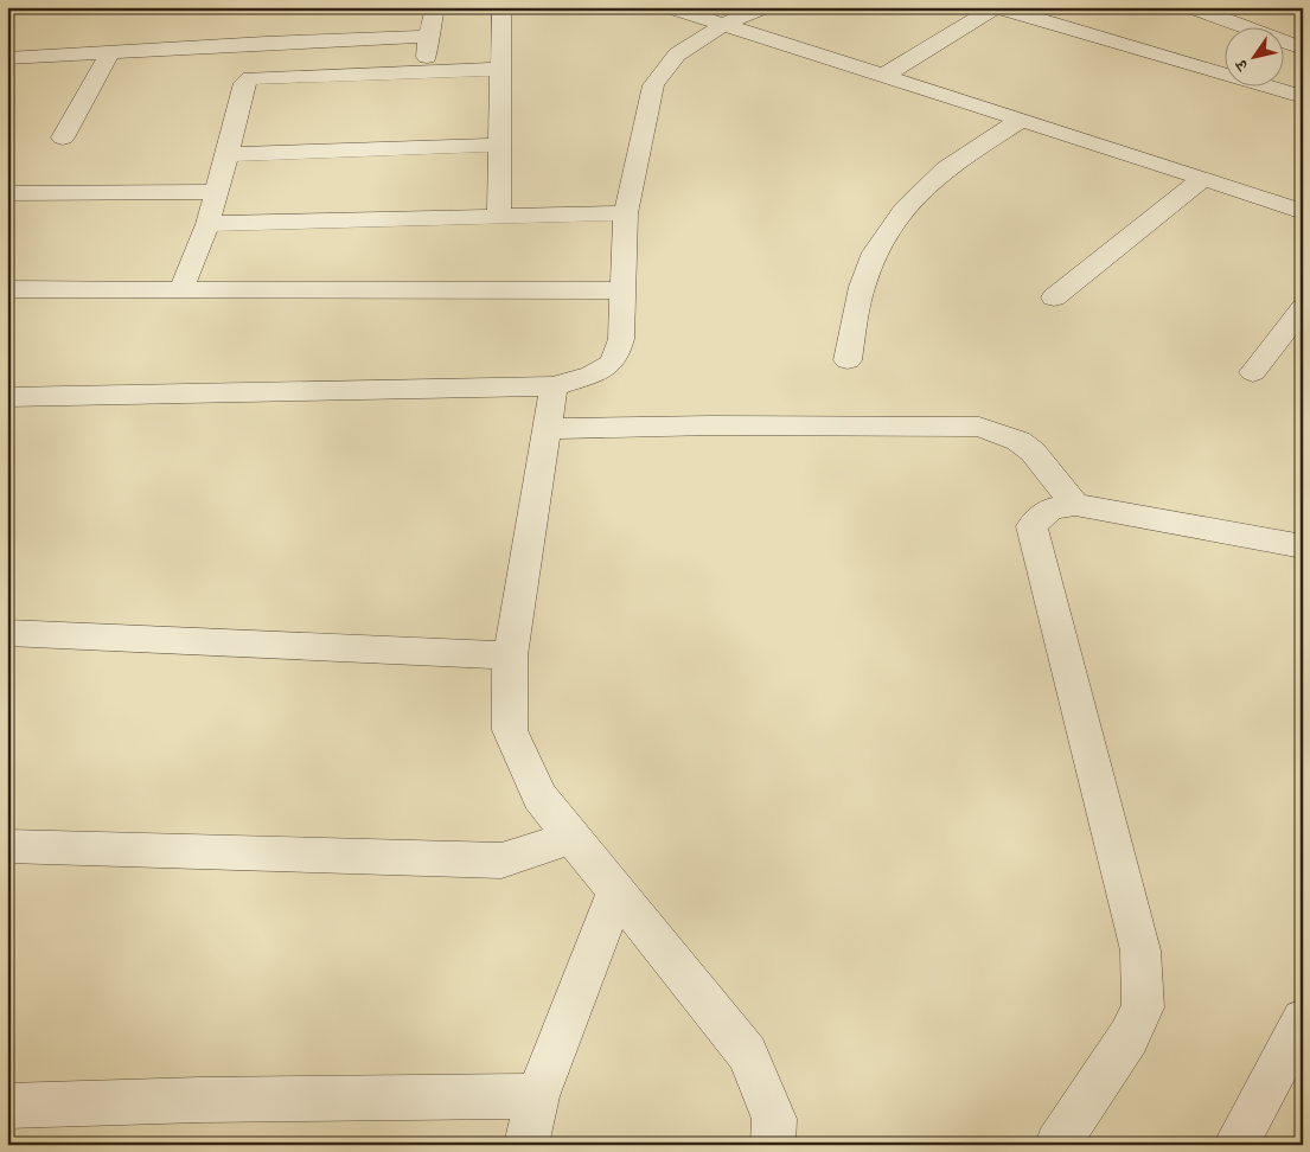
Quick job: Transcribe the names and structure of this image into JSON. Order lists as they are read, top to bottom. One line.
{"north":"bottom left"}
